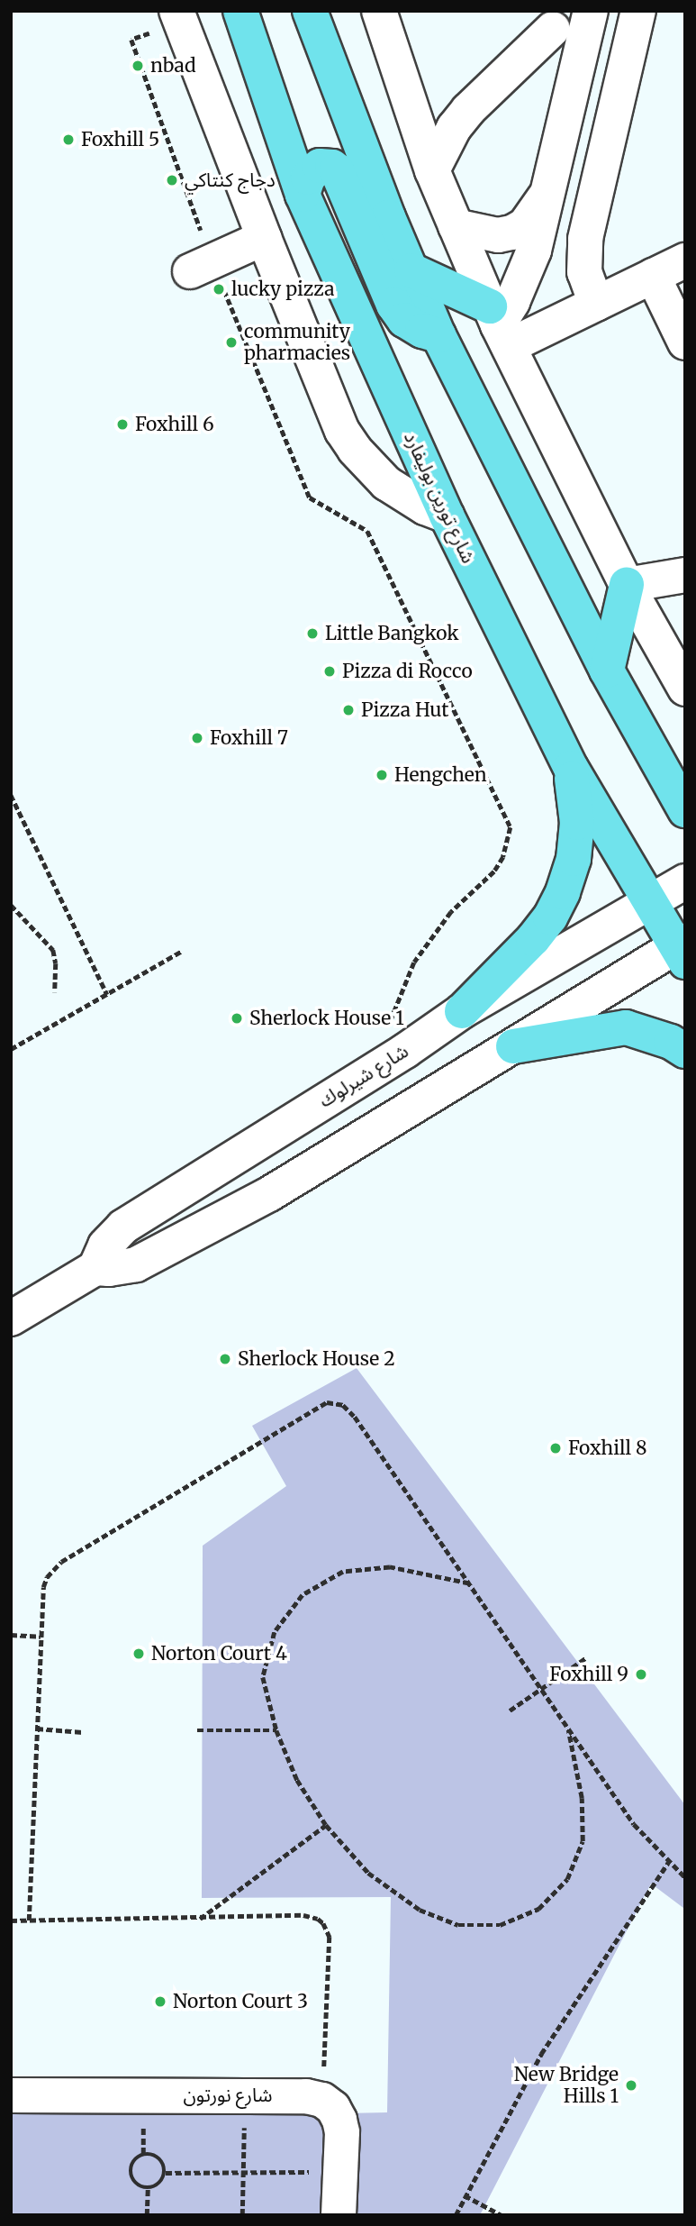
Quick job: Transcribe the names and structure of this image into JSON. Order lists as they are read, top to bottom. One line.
{"streets":{"main road":["شارع تورين بوليفارد"],"street":["شارع شيرلوك","شارع نورتون"]},"crossings":[["شارع تورين بوليفارد","شارع شيرلوك"]],"places":["nbad","Foxhill 5","دجاج كنتاكي","lucky pizza","community pharmacies","Foxhill 6","Little Bangkok","Pizza di Rocco","Pizza Hut","Foxhill 7","Hengchen","Sherlock House 1","Sherlock House 2","Foxhill 8","Norton Court 4","Foxhill 9","Norton Court 3","New Bridge Hills 1"]}
